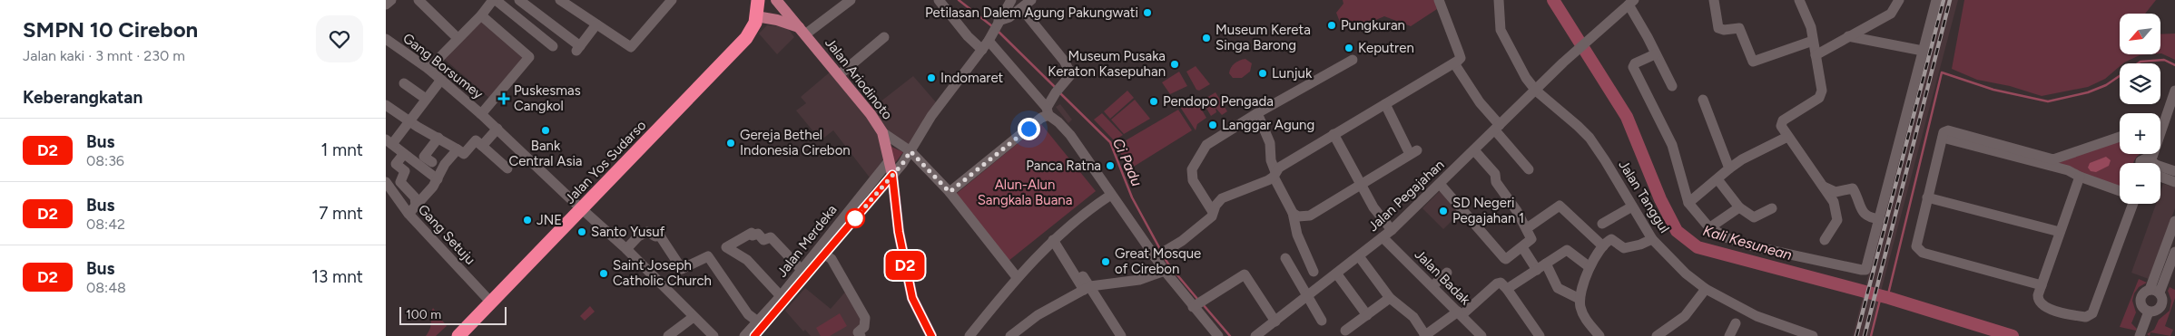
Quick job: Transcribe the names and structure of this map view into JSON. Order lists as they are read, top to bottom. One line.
{"streets":{"highway":["Jalan Yos Sudarso"],"main road":["Jalan Ariodinoto"],"street":["Gang Borsumey","Jalan Pegajahan","Jalan Tanggul","Gang Setuju","Jalan Merdeka","Jalan Badak"]},"crossings":[["Gang Borsumey","Jalan Yos Sudarso"],["Jalan Ariodinoto","Jalan Merdeka"],["Jalan Yos Sudarso","Gang Setuju"],["Jalan Pegajahan","Jalan Tanggul"],["Jalan Pegajahan","Jalan Badak"]],"water":["Ci Padu","Kali Kesunean"],"parks":["Alun-Alun Sangkala Buana"],"places":{"other":["Petilasan Dalem Agung Pakungwati","Pungkuran","Museum Kereta Singa Barong","Keputren","Museum Pusaka Keraton Kasepuhan","Lunjuk","Indomaret","Pendopo Pengada","Langgar Agung","Bank Central Asia","Gereja Bethel Indonesia Cirebon","Panca Ratna","SD Negeri Pegajahan 1","JNE","Santo Yusuf","Great Mosque of Cirebon","Saint Joseph Catholic Church"],"health":["Puskesmas Cangkol"]},"lines":["bus line D2"],"scale_bar":"100 m","north":"bottom left","page":{"heading":[["SMPN 10 Cirebon","Jalan kaki · 3 mnt · 230 m"],"Keberangkatan"],"on_map":"D2","map_buttons":["+","−"],"list":[{"mark":"D2","name":"Bus","note":"08:36","value":"1 mnt"},{"mark":"D2","name":"Bus","note":"08:42","value":"7 mnt"},{"mark":"D2","name":"Bus","note":"08:48","value":"13 mnt"}],"scale":"100 m"}}
